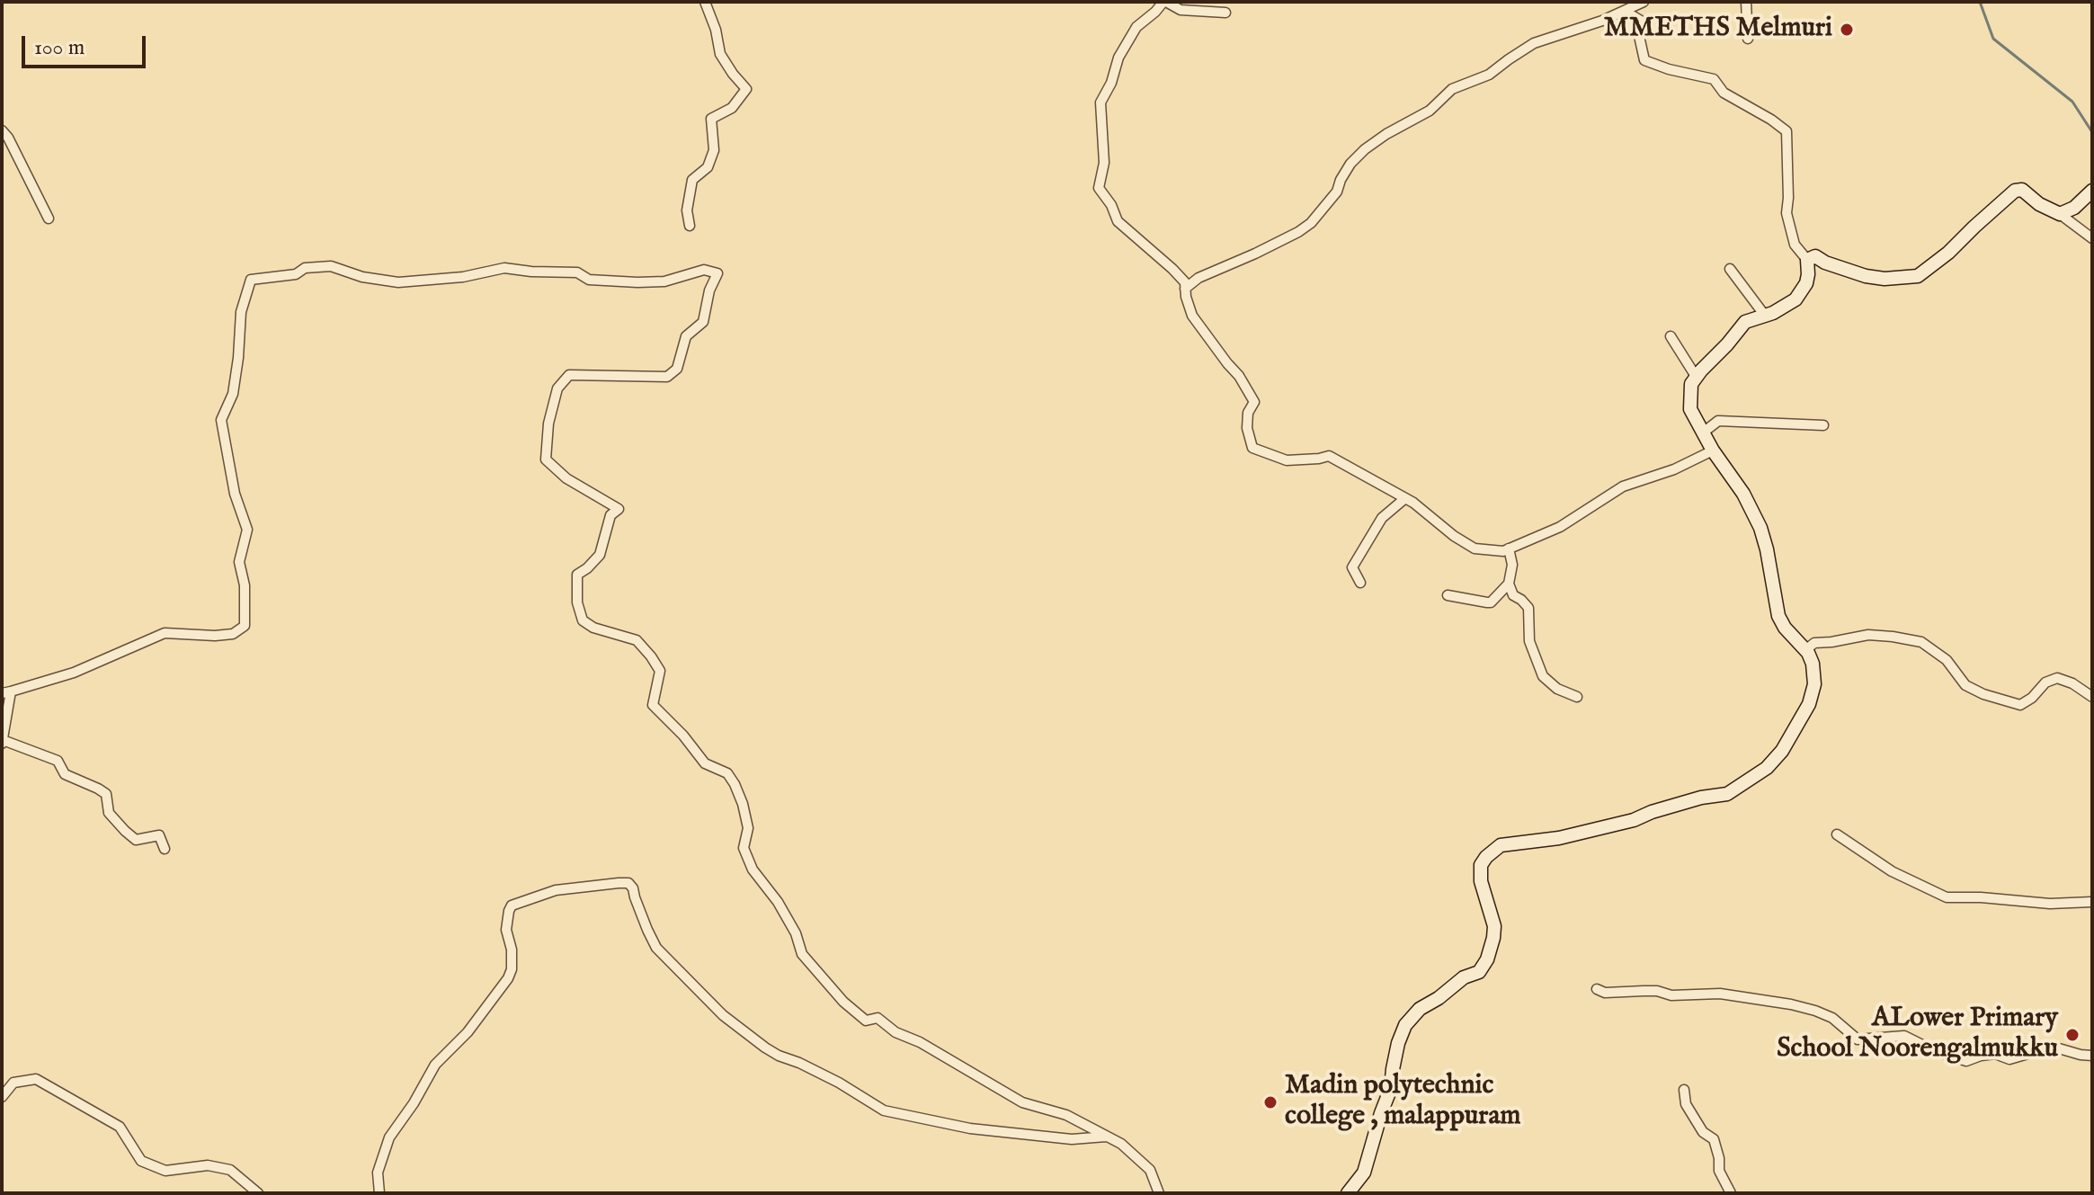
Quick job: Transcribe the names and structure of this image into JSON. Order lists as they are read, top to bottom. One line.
{"places":["MMETHS Melmuri","ALower Primary School Noorengalmukku","Madin polytechnic college , malappuram"],"scale_bar":"100 m"}
